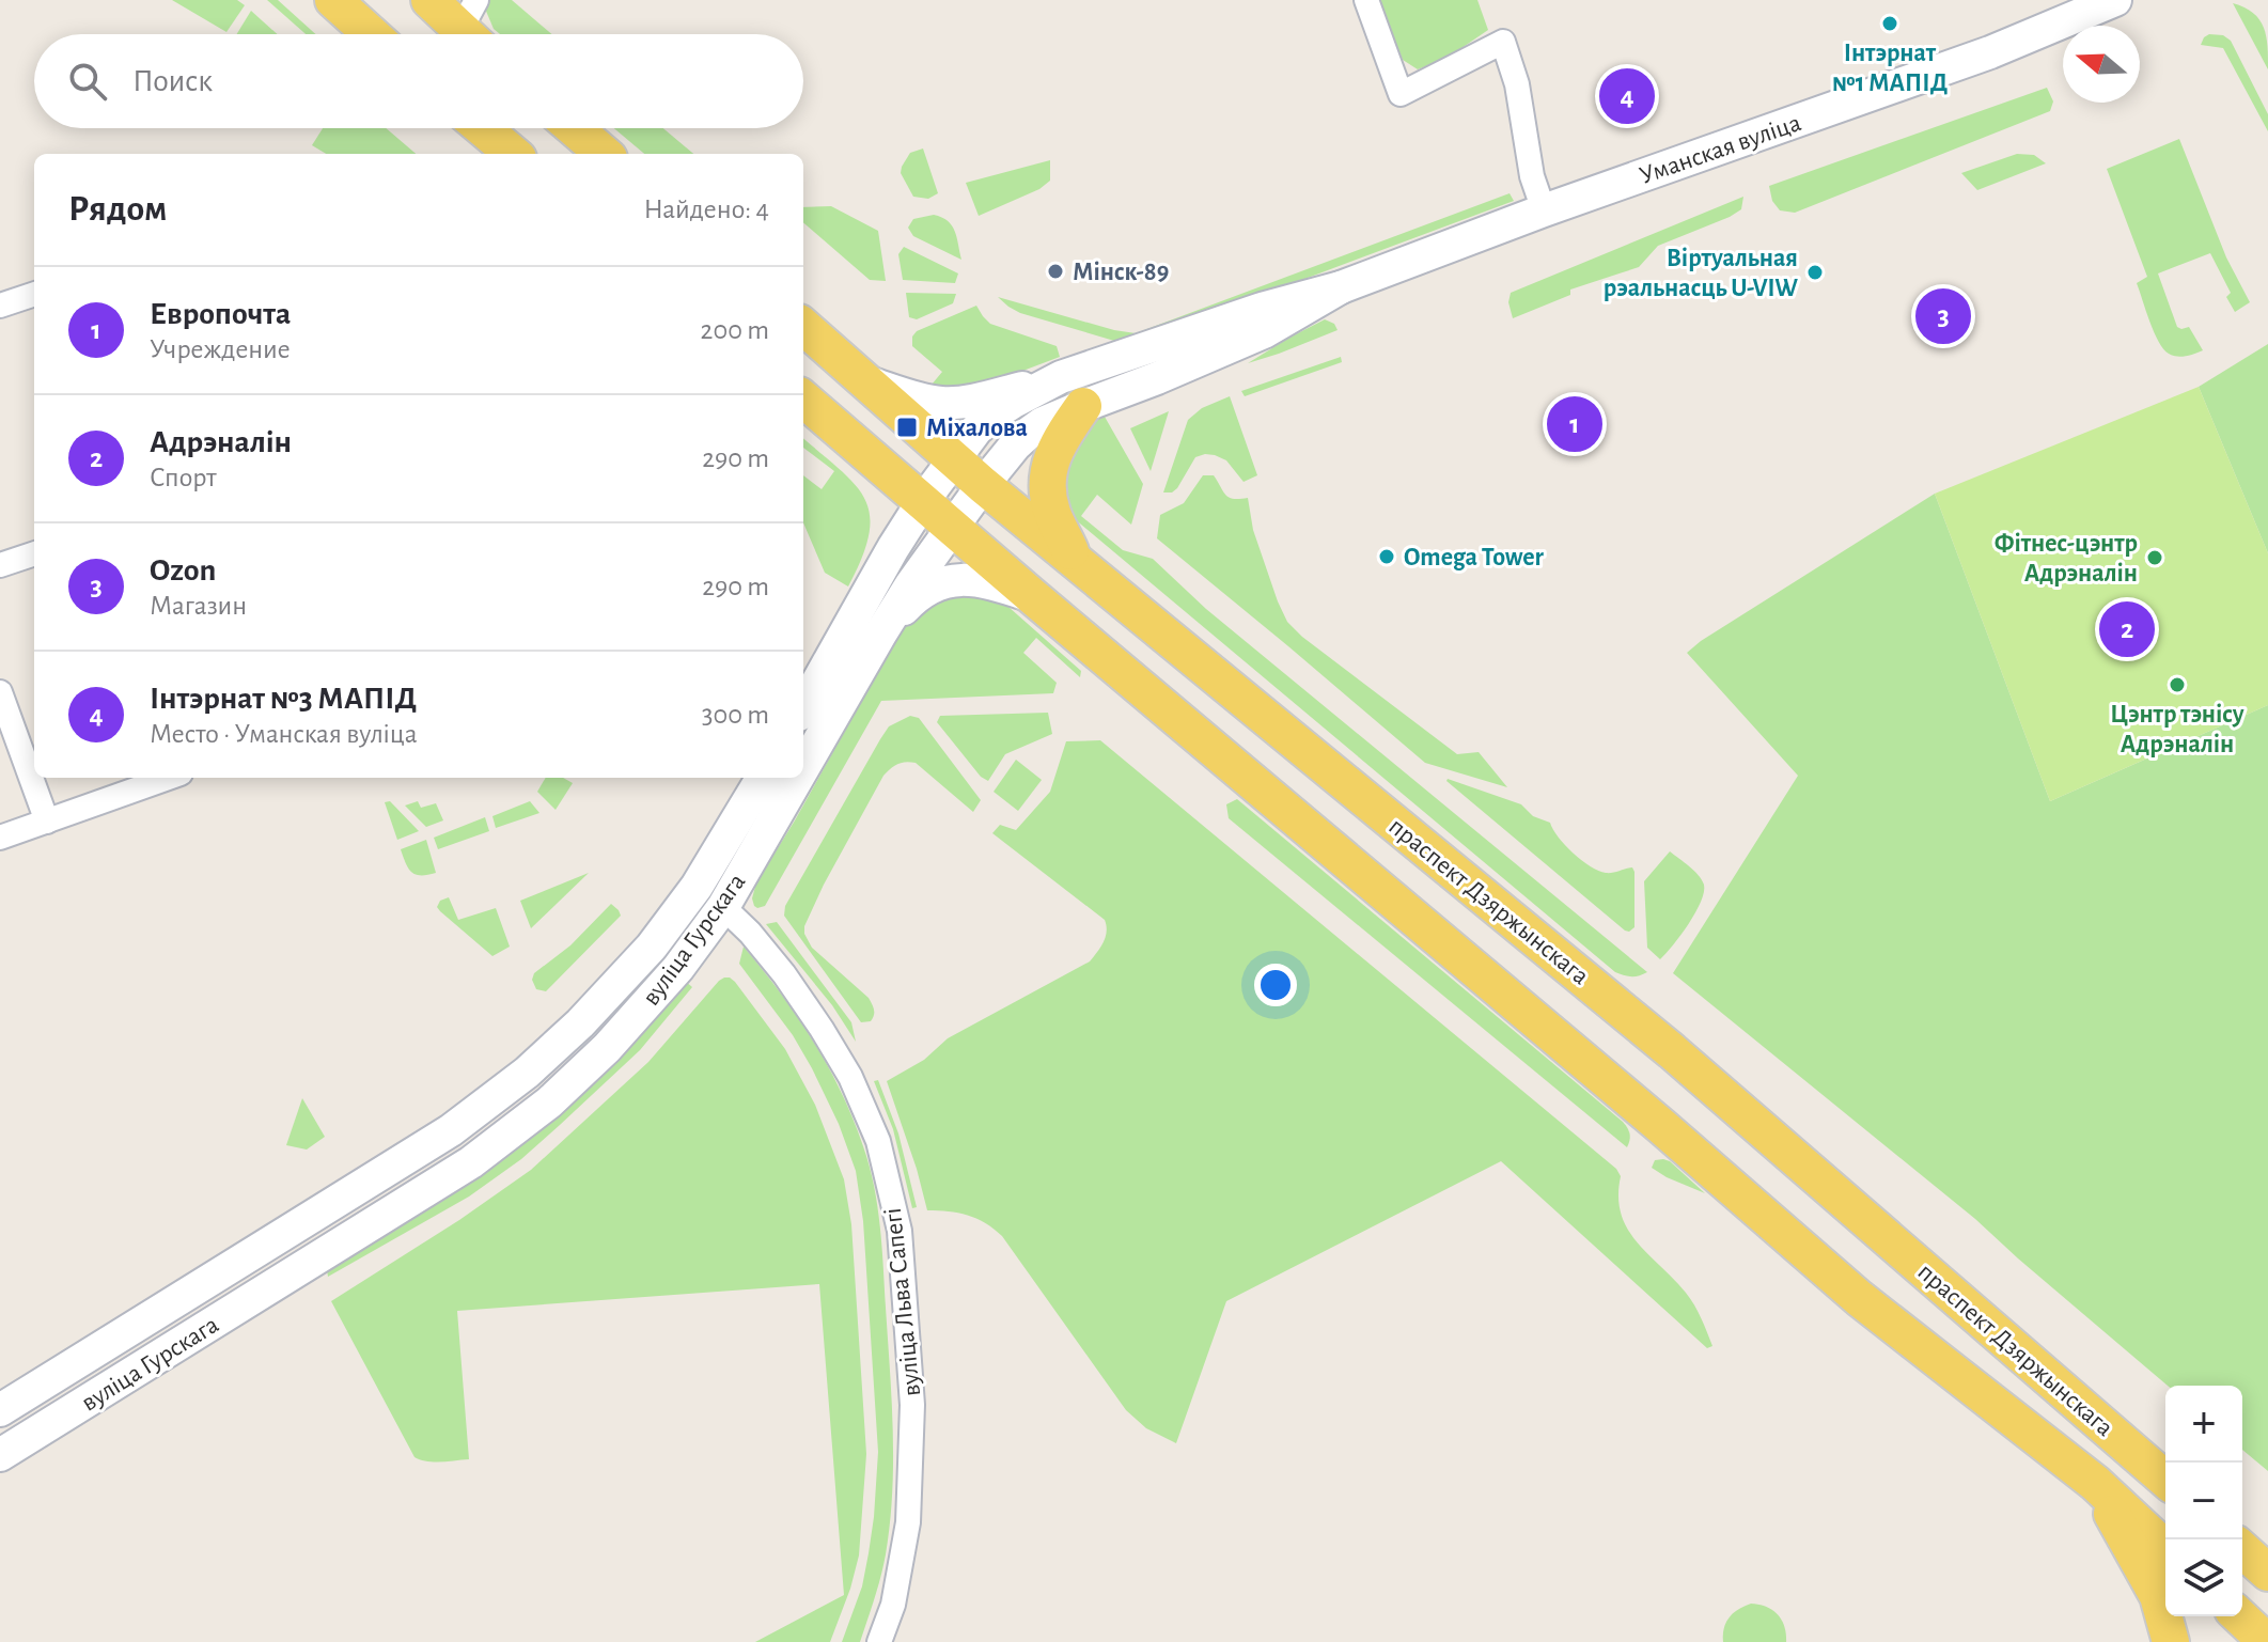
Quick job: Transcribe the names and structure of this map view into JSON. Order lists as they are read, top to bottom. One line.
{"streets":{"main road":["Уманская вуліца","праспект Дзяржынскага","вуліца Гурскага"],"street":["вуліца Льва Сапегі"]},"crossings":[["Уманская вуліца","праспект Дзяржынскага"],["Уманская вуліца","вуліца Гурскага"],["праспект Дзяржынскага","вуліца Гурскага"],["вуліца Гурскага","вуліца Льва Сапегі"]],"places":{"other":["Інтэрнат №1 МАПІД","Мінск-89","Віртуальная рэальнасць U-VIW","Omega Tower","Фітнес-цэнтр Адрэналін","Цэнтр тэнісу Адрэналін"],"transit":["Міхалова"]},"north":"left","page":{"search":"Поиск","pins":["4","3","1","2"],"heading":["Рядом","Найдено: 4"],"list":[{"mark":"1","name":"Европочта","note":"Учреждение","value":"200 m"},{"mark":"2","name":"Адрэналін","note":"Спорт","value":"290 m"},{"mark":"3","name":"Ozon","note":"Магазин","value":"290 m"},{"mark":"4","name":"Інтэрнат №3 МАПІД","note":"Место · Уманская вуліца","value":"300 m"}],"map_buttons":["+","−"]}}
